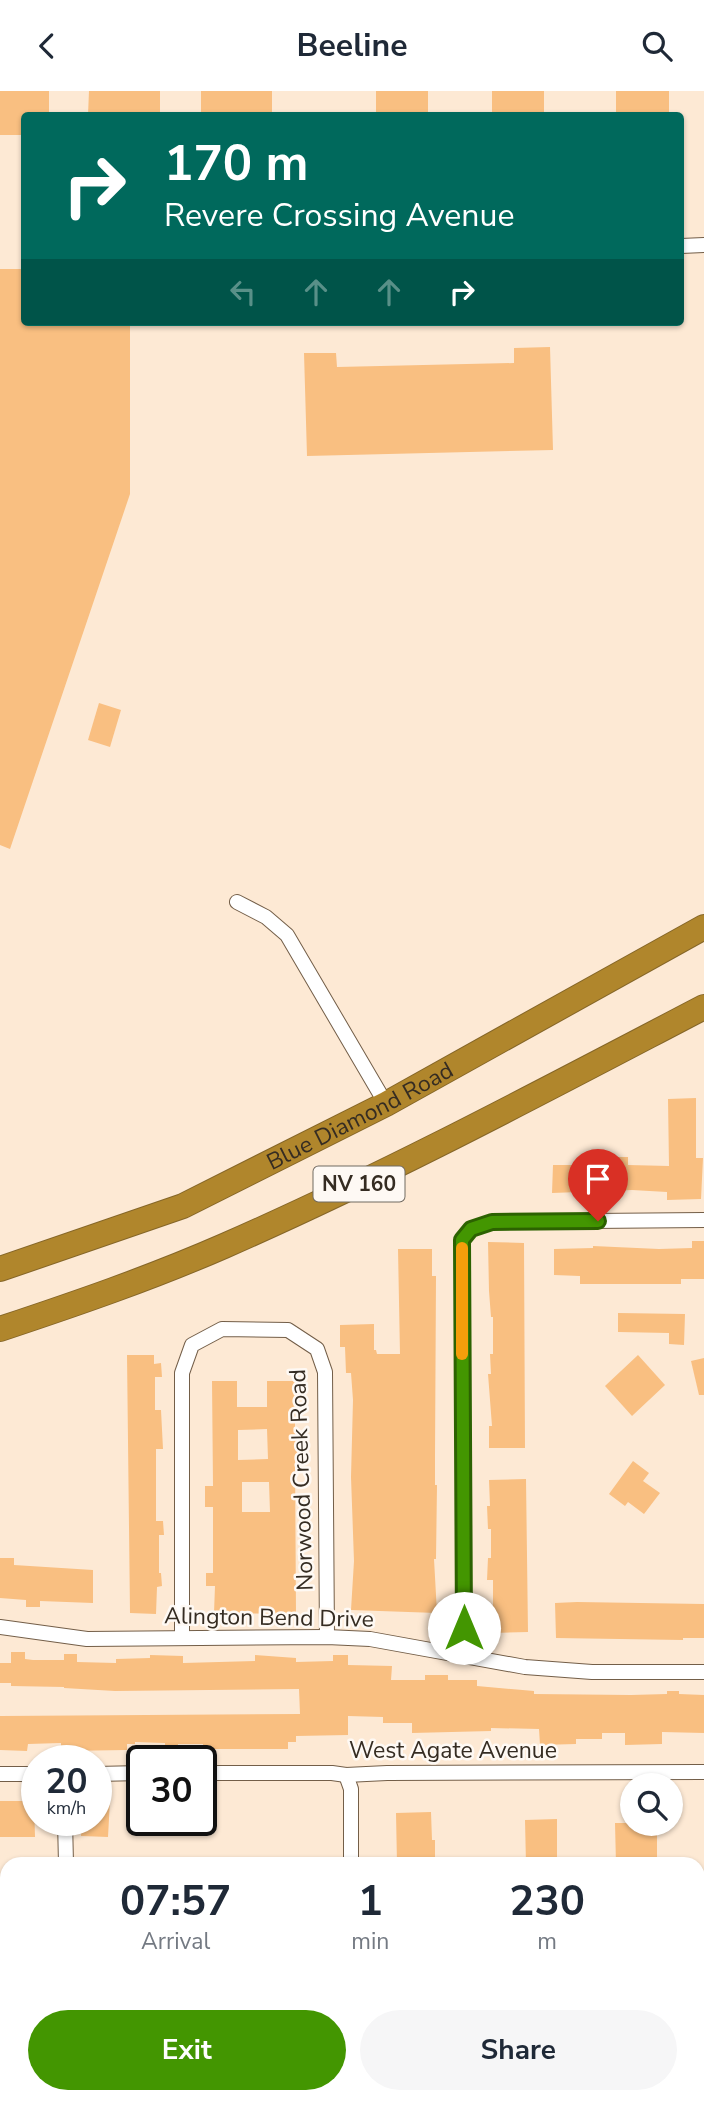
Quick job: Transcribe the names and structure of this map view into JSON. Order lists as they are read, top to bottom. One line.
{"streets":{"highway":["Blue Diamond Road","NV 160"],"street":["Norwood Creek Road","Alington Bend Drive","West Agate Avenue"]},"crossings":[["Norwood Creek Road","Alington Bend Drive"]],"page":{"header":"Beeline","turn":["170 m","Revere Crossing Avenue"],"speed":"20 km/h","limit":"30","eta":["07:57","Arrival","1","min","230","m"],"buttons":["Exit","Share"]}}
